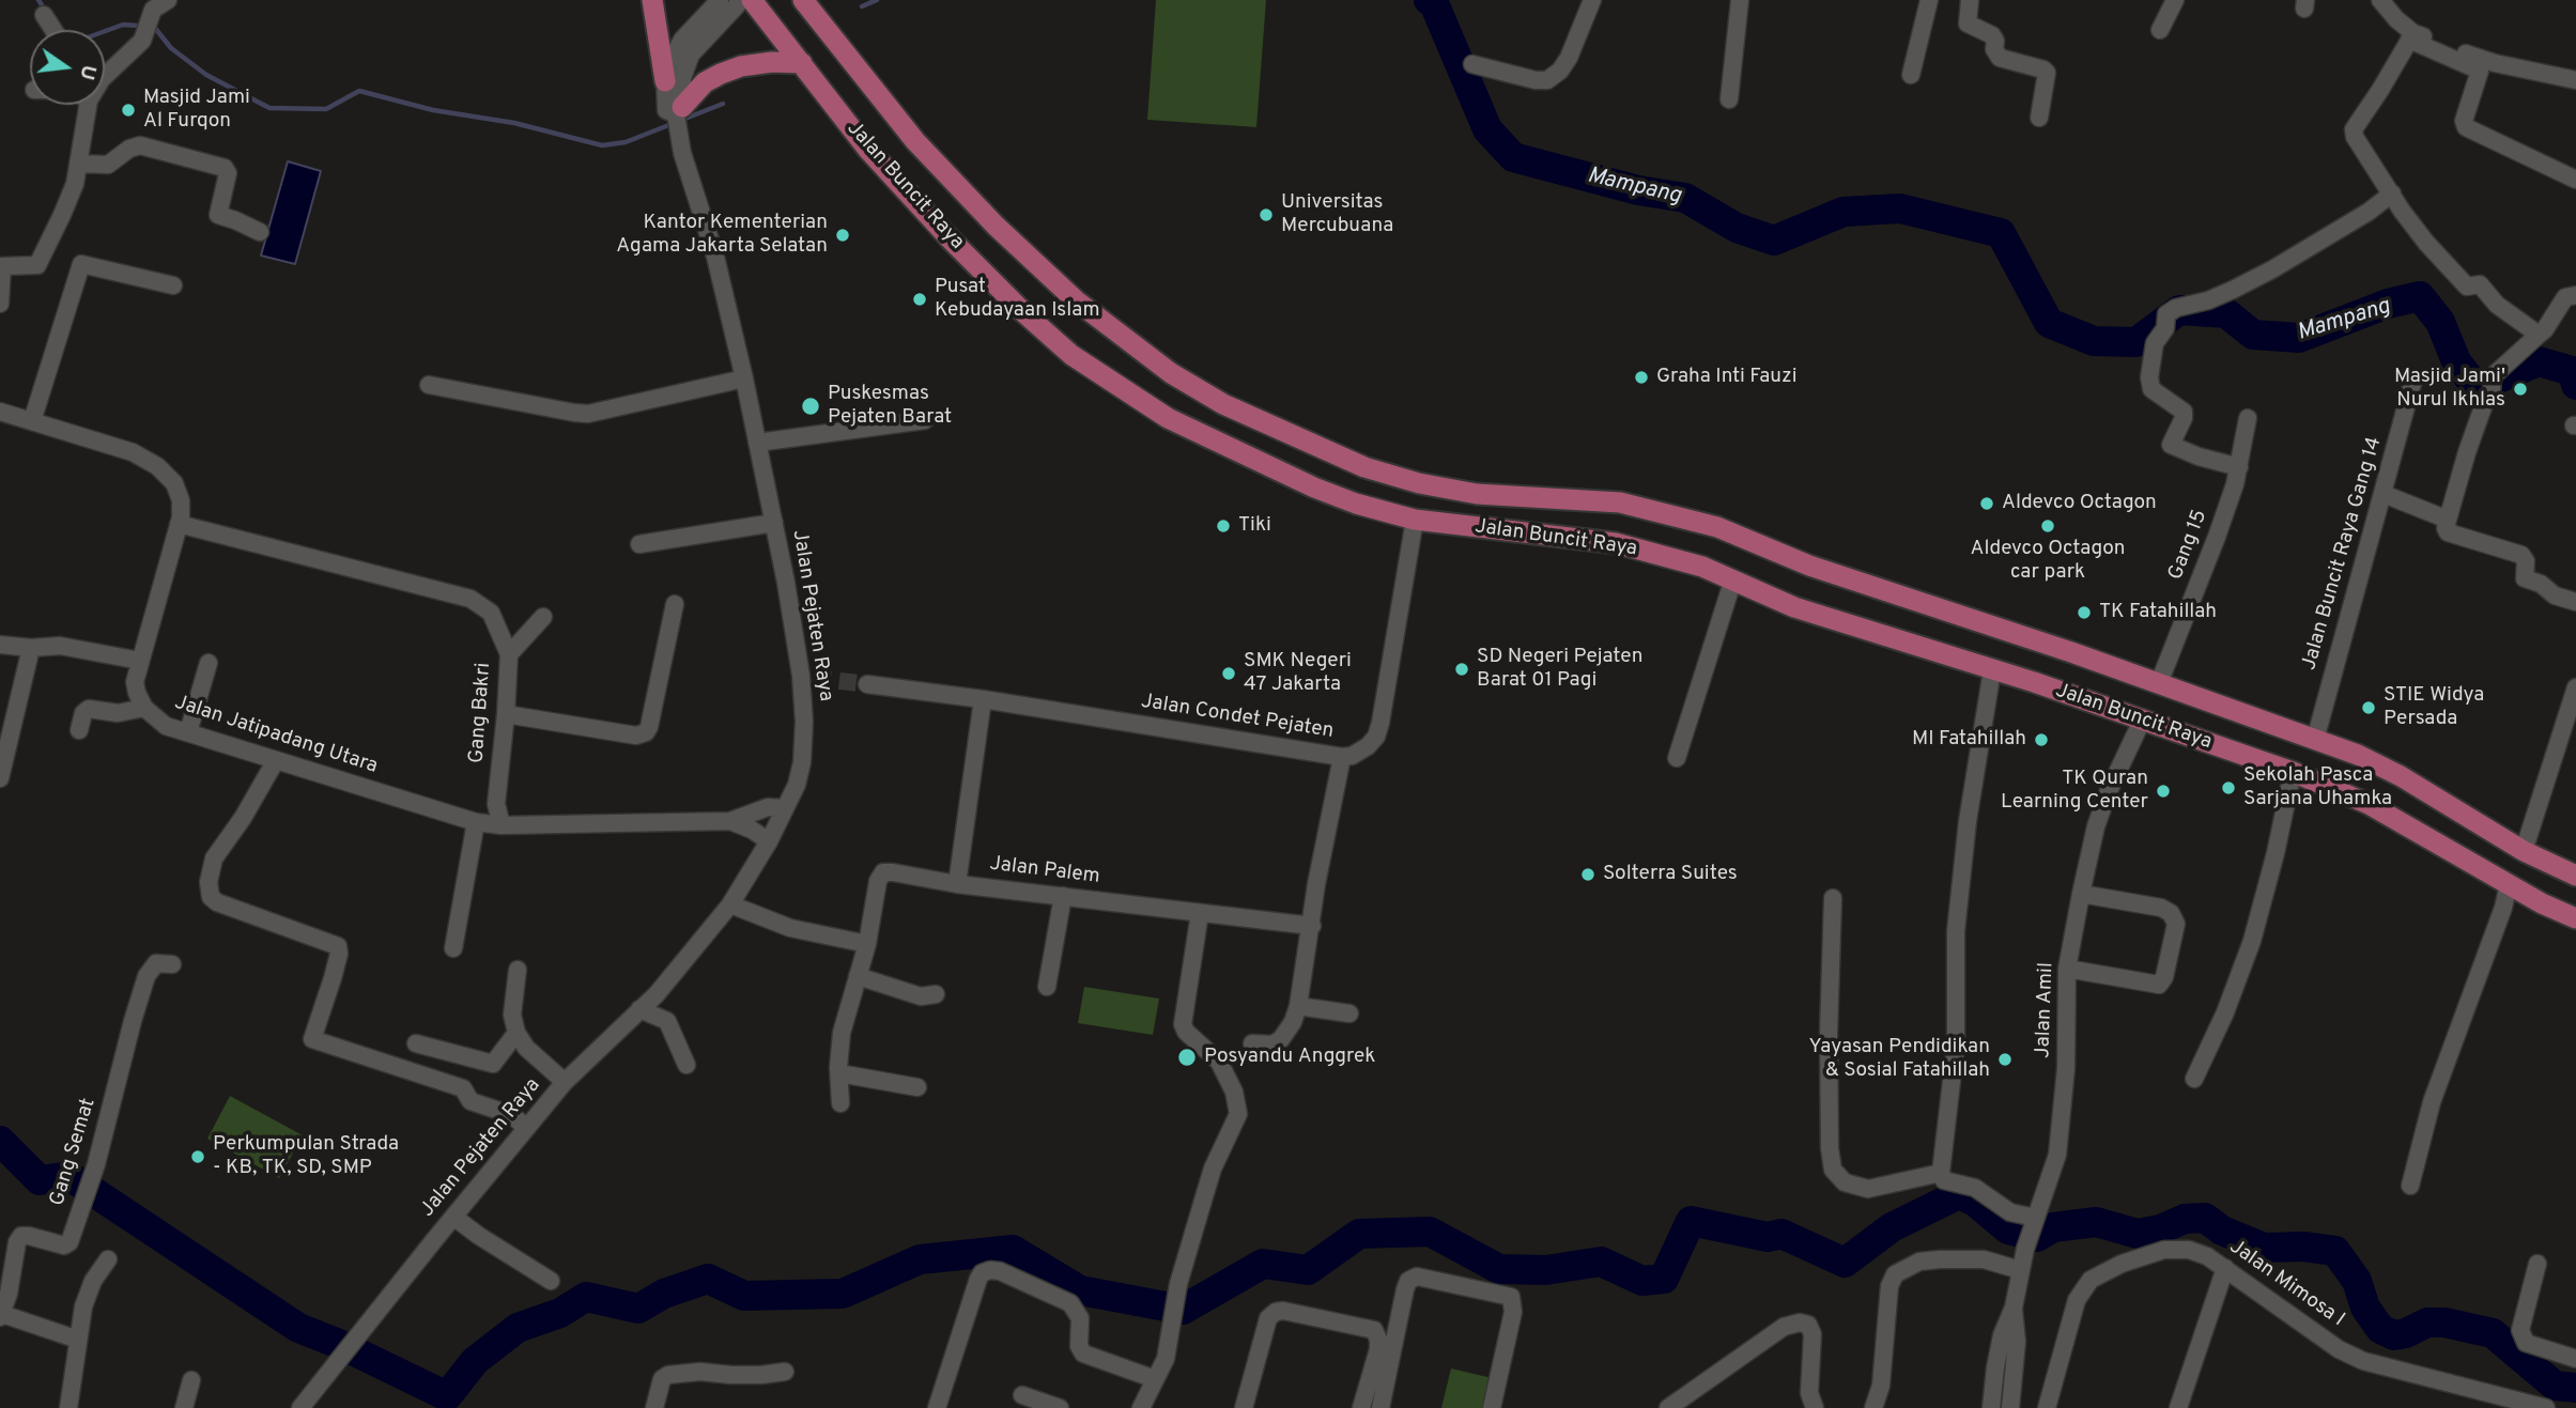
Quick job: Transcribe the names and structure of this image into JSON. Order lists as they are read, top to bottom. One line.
{"streets":{"main road":["Jalan Buncit Raya"],"street":["Gang 15","Jalan Buncit Raya Gang 14","Jalan Pejaten Raya","Gang Bakri","Jalan Condet Pejaten","Jalan Jatipadang Utara","Jalan Palem","Jalan Amil","Gang Semat","Jalan Mimosa I"]},"crossings":[["Jalan Buncit Raya","Gang 15"],["Jalan Buncit Raya","Jalan Buncit Raya Gang 14"],["Jalan Buncit Raya","Jalan Condet Pejaten"],["Jalan Buncit Raya","Jalan Amil"],["Jalan Pejaten Raya","Jalan Jatipadang Utara"],["Gang Bakri","Jalan Jatipadang Utara"],["Jalan Condet Pejaten","Jalan Palem"]],"water":["Mampang"],"places":["Masjid Jami Al Furqon","Universitas Mercubuana","Kantor Kementerian Agama Jakarta Selatan","Pusat Kebudayaan Islam","Graha Inti Fauzi","Masjid Jami' Nurul Ikhlas","Puskesmas Pejaten Barat","Aldevco Octagon","Tiki","Aldevco Octagon car park","TK Fatahillah","SD Negeri Pejaten Barat 01 Pagi","SMK Negeri 47 Jakarta","STIE Widya Persada","MI Fatahillah","Sekolah Pasca Sarjana Uhamka","TK Quran Learning Center","Solterra Suites","Posyandu Anggrek","Yayasan Pendidikan & Sosial Fatahillah","Perkumpulan Strada - KB, TK, SD, SMP"],"north":"right"}
